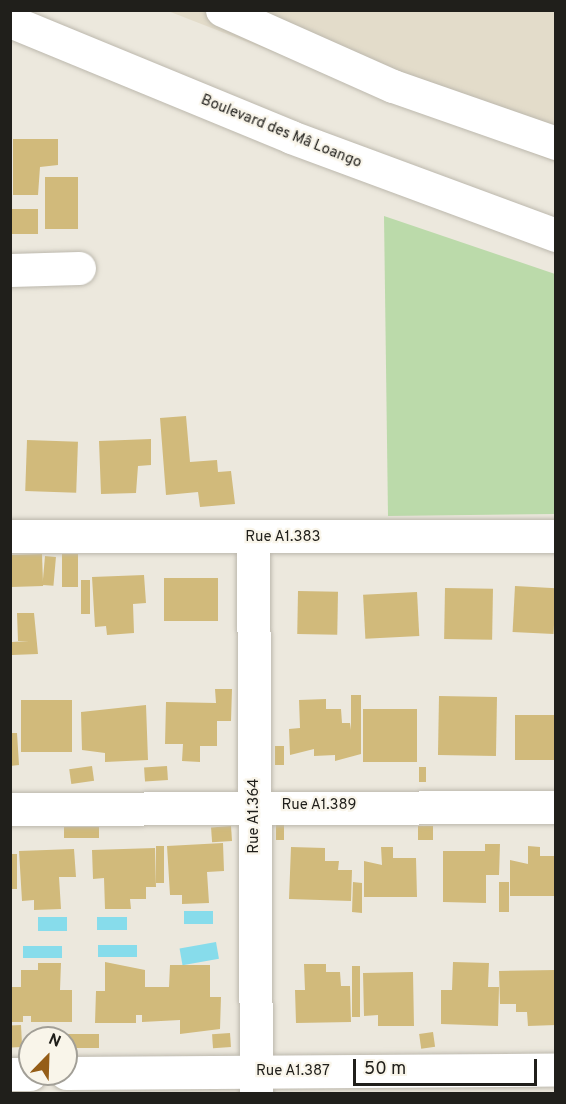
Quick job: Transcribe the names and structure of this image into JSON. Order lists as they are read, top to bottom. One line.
{"streets":{"street":["Boulevard des Mâ Loango","Rue A1.383","Rue A1.389","Rue A1.364","Rue A1.387"]},"crossings":[["Rue A1.383","Rue A1.364"],["Rue A1.389","Rue A1.364"],["Rue A1.364","Rue A1.387"]],"scale_bar":"50 m","north":"top right"}
